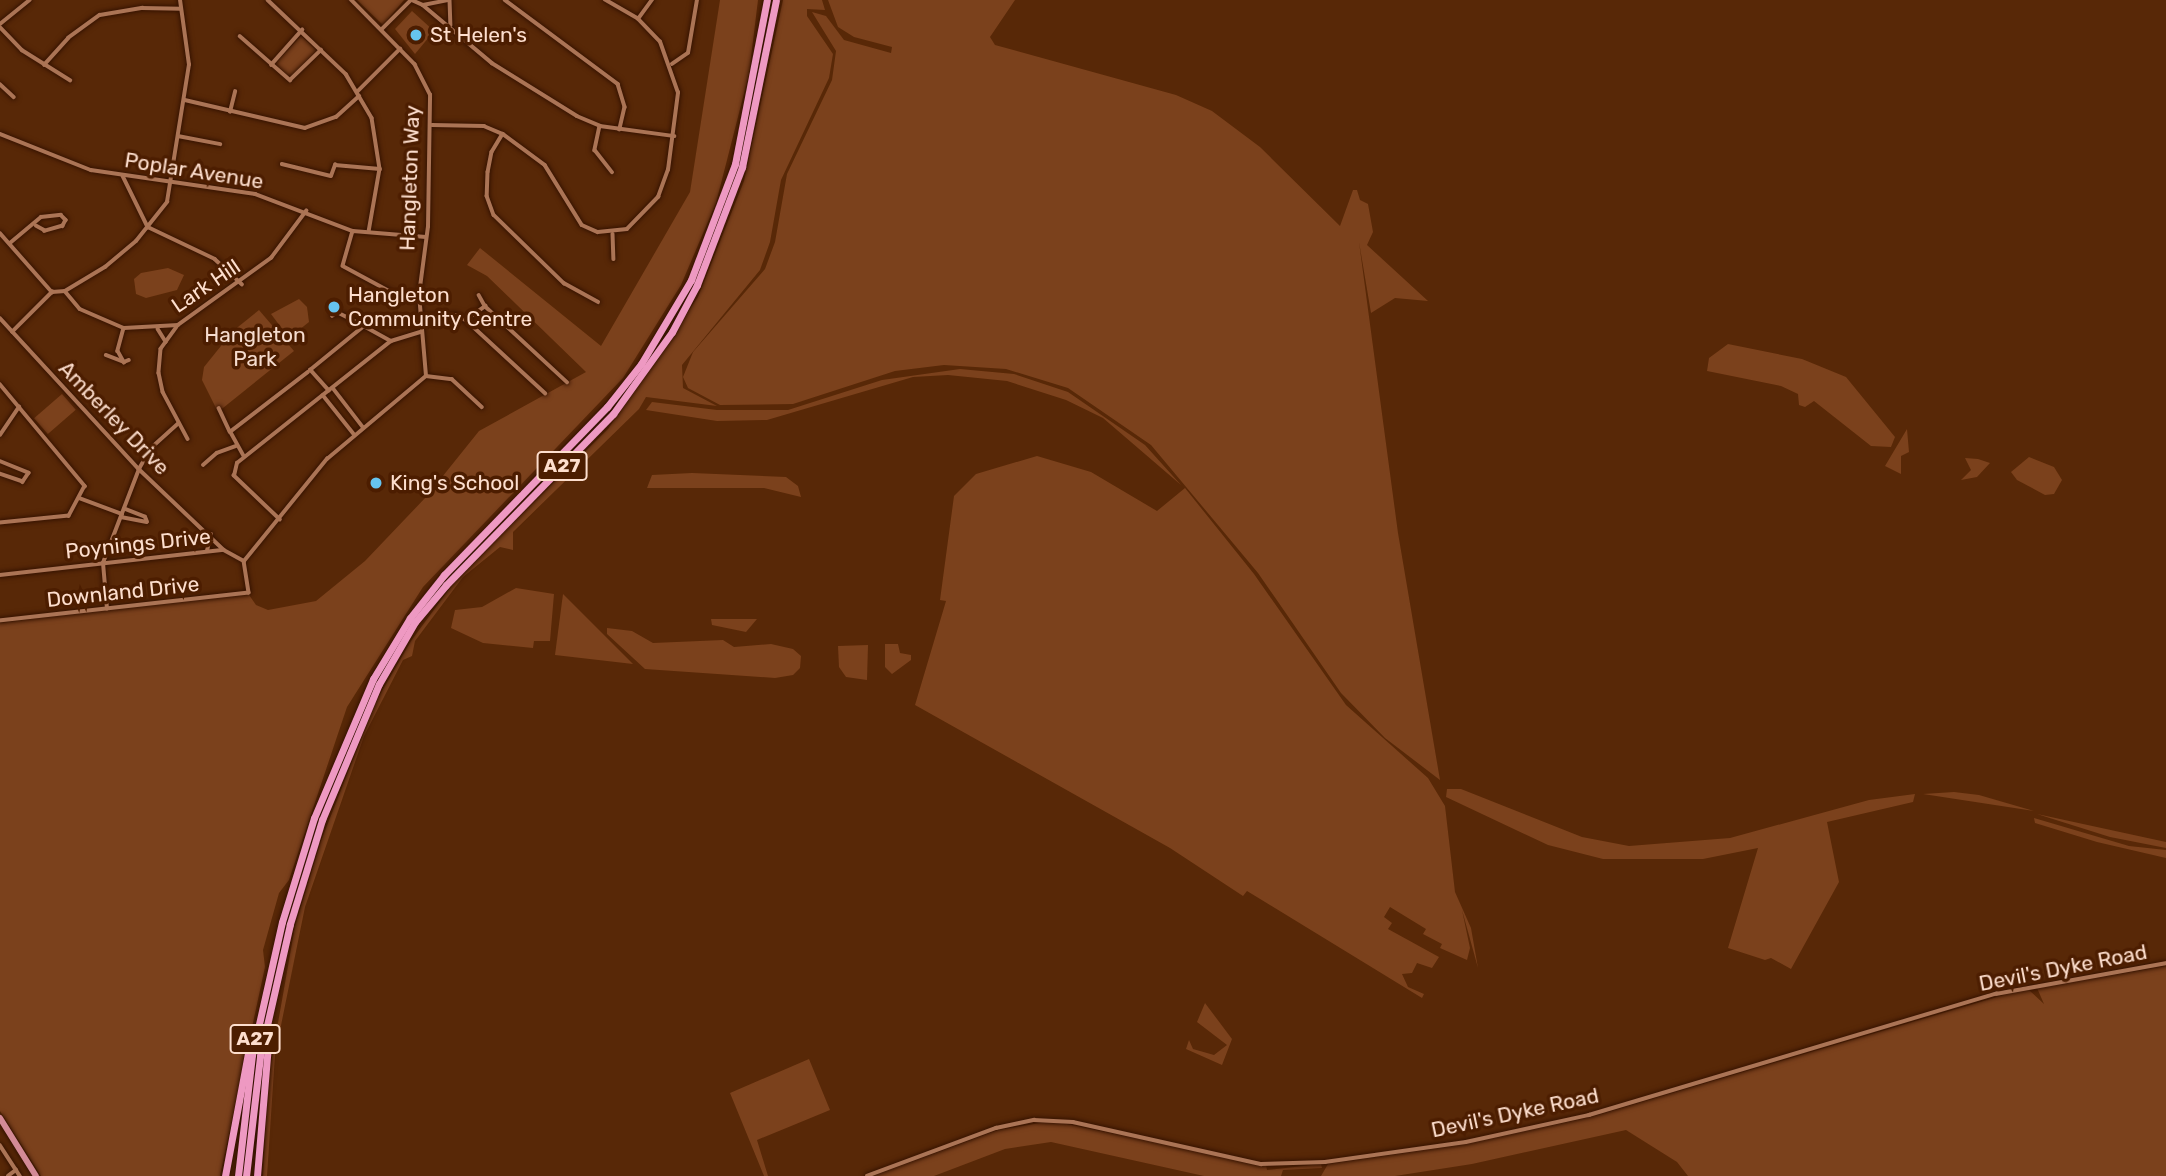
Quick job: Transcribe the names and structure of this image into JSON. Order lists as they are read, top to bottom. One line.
{"streets":{"highway":["A27"],"street":["Poplar Avenue","Hangleton Way","Lark Hill","Amberley Drive","Poynings Drive","Downland Drive","Devil's Dyke Road"]},"crossings":[["Poplar Avenue","Hangleton Way"],["Poplar Avenue","Lark Hill"],["Amberley Drive","Poynings Drive"],["Poynings Drive","Downland Drive"]],"parks":["Hangleton Park"],"places":["St Helen's","Hangleton Community Centre","King's School"]}
